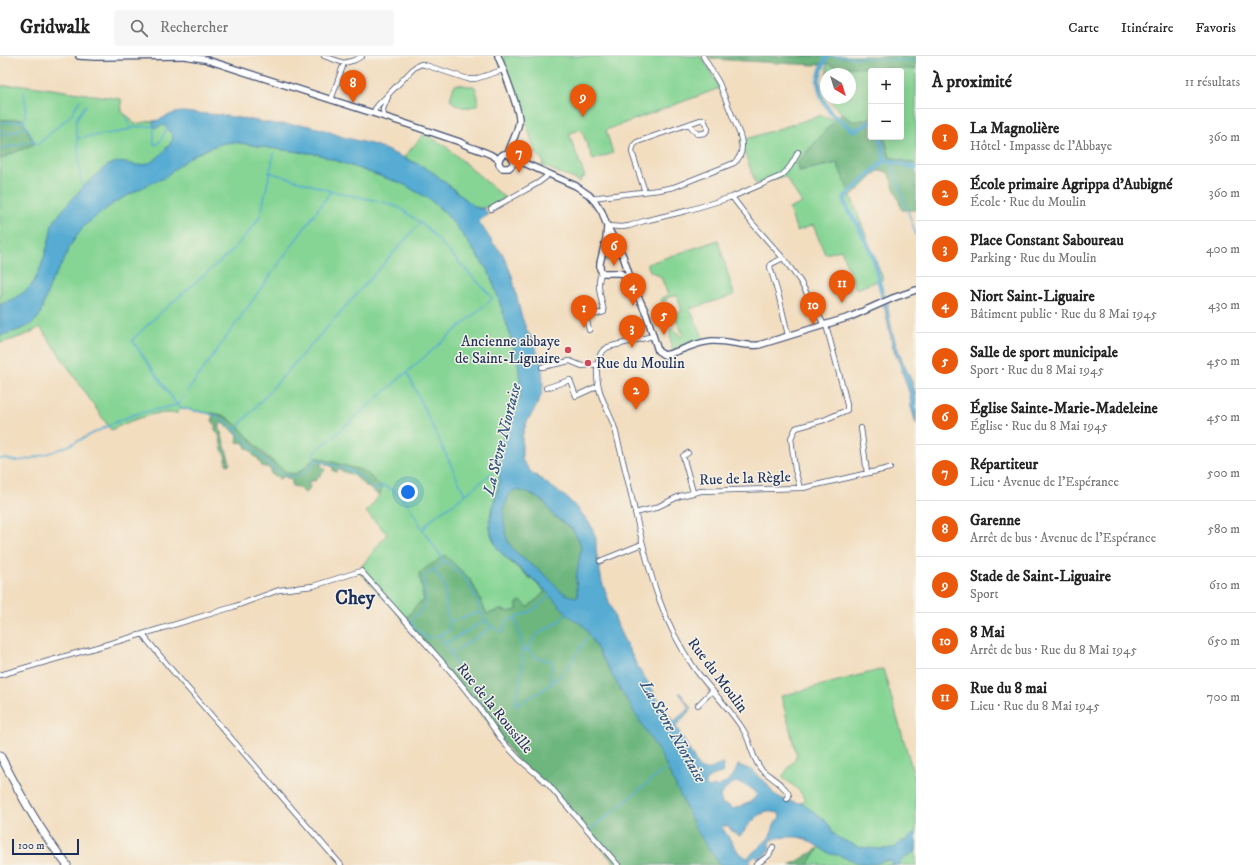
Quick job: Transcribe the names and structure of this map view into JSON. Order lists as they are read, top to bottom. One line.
{"streets":{"street":["Rue de la Règle","Rue du Moulin","Rue de la Roussille"]},"crossings":[["Rue de la Règle","Rue du Moulin"]],"districts":["Chey"],"water":["La Sèvre Niortaise"],"places":["Ancienne abbaye de Saint-Liguaire","Rue du Moulin"],"scale_bar":"100 m","north":"bottom right","page":{"header":"Gridwalk","search":"Rechercher","nav":["Carte","Itinéraire","Favoris"],"heading":["À proximité","11 résultats"],"map_buttons":["+","−"],"pins":["8","9","7","6","11","4","10","1","5","3","2"],"list":[{"mark":"1","name":"La Magnolière","note":"Hôtel · Impasse de l'Abbaye","value":"360 m"},{"mark":"2","name":"École primaire Agrippa d'Aubigné","note":"École · Rue du Moulin","value":"360 m"},{"mark":"3","name":"Place Constant Saboureau","note":"Parking · Rue du Moulin","value":"400 m"},{"mark":"4","name":"Niort Saint-Liguaire","note":"Bâtiment public · Rue du 8 Mai 1945","value":"430 m"},{"mark":"5","name":"Salle de sport municipale","note":"Sport · Rue du 8 Mai 1945","value":"450 m"},{"mark":"6","name":"Église Sainte-Marie-Madeleine","note":"Église · Rue du 8 Mai 1945","value":"450 m"},{"mark":"7","name":"Répartiteur","note":"Lieu · Avenue de l'Espérance","value":"500 m"},{"mark":"8","name":"Garenne","note":"Arrêt de bus · Avenue de l'Espérance","value":"580 m"},{"mark":"9","name":"Stade de Saint-Liguaire","note":"Sport","value":"610 m"},{"mark":"10","name":"8 Mai","note":"Arrêt de bus · Rue du 8 Mai 1945","value":"650 m"},{"mark":"11","name":"Rue du 8 mai","note":"Lieu · Rue du 8 Mai 1945","value":"700 m"}],"scale":"100 m"}}
